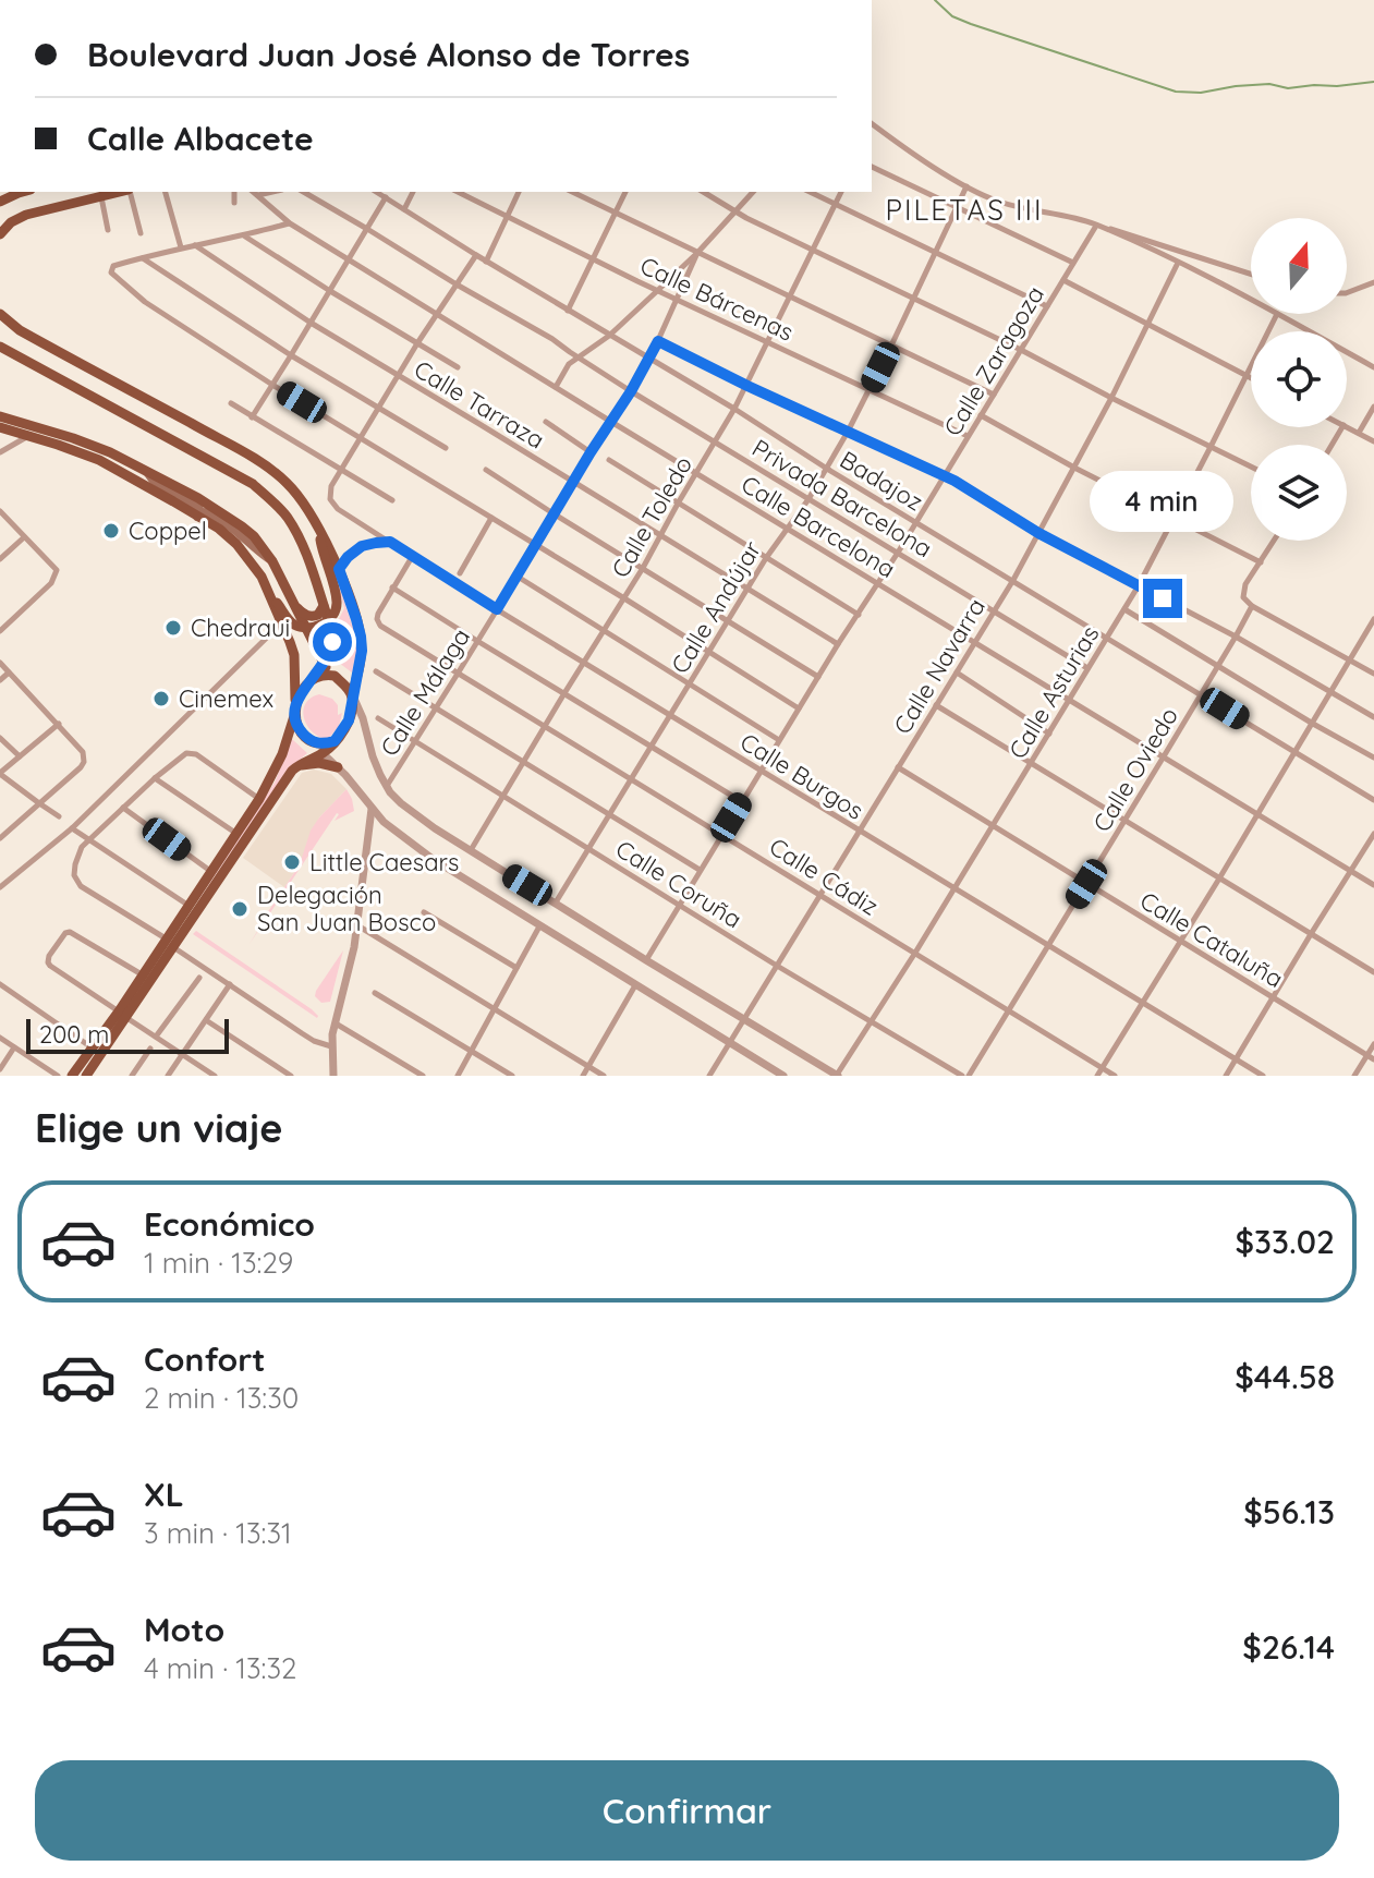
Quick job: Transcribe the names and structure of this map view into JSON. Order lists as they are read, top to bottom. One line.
{"streets":{"street":["Calle Bárcenas","Calle Zaragoza","Calle Tarraza","Badajoz","Privada Barcelona","Calle Toledo","Calle Barcelona","Calle Andújar","Calle Navarra","Calle Málaga","Calle Asturias","Calle Oviedo","Calle Burgos","Calle Cádiz","Calle Coruña","Calle Cataluña"]},"crossings":[["Calle Bárcenas","Calle Zaragoza"],["Calle Bárcenas","Calle Toledo"],["Calle Bárcenas","Calle Andújar"],["Calle Bárcenas","Calle Málaga"],["Calle Zaragoza","Calle Tarraza"],["Calle Zaragoza","Badajoz"],["Calle Zaragoza","Privada Barcelona"],["Calle Zaragoza","Calle Barcelona"],["Calle Zaragoza","Calle Burgos"],["Calle Zaragoza","Calle Cádiz"],["Calle Zaragoza","Calle Coruña"],["Calle Tarraza","Calle Toledo"],["Calle Tarraza","Calle Andújar"],["Calle Tarraza","Calle Málaga"],["Badajoz","Calle Toledo"],["Badajoz","Calle Andújar"],["Badajoz","Calle Navarra"],["Badajoz","Calle Málaga"],["Badajoz","Calle Asturias"],["Badajoz","Calle Oviedo"],["Privada Barcelona","Calle Toledo"],["Privada Barcelona","Calle Andújar"],["Privada Barcelona","Calle Navarra"],["Privada Barcelona","Calle Málaga"],["Privada Barcelona","Calle Asturias"],["Calle Toledo","Calle Barcelona"],["Calle Toledo","Calle Burgos"],["Calle Toledo","Calle Cádiz"],["Calle Toledo","Calle Coruña"],["Calle Barcelona","Calle Andújar"],["Calle Barcelona","Calle Navarra"],["Calle Barcelona","Calle Málaga"],["Calle Barcelona","Calle Asturias"],["Calle Barcelona","Calle Oviedo"],["Calle Andújar","Calle Burgos"],["Calle Andújar","Calle Cádiz"],["Calle Andújar","Calle Coruña"],["Calle Navarra","Calle Burgos"],["Calle Navarra","Calle Cádiz"],["Calle Navarra","Calle Coruña"],["Calle Navarra","Calle Cataluña"],["Calle Málaga","Calle Burgos"],["Calle Málaga","Calle Cádiz"],["Calle Málaga","Calle Coruña"],["Calle Asturias","Calle Burgos"],["Calle Asturias","Calle Cádiz"],["Calle Asturias","Calle Coruña"],["Calle Asturias","Calle Cataluña"],["Calle Oviedo","Calle Burgos"],["Calle Oviedo","Calle Cádiz"],["Calle Oviedo","Calle Coruña"],["Calle Oviedo","Calle Cataluña"]],"districts":["PILETAS III"],"places":["Coppel","Chedraui","Cinemex","Little Caesars","Delegación San Juan Bosco"],"scale_bar":"200 m","north":"top","page":{"banner":["Boulevard Juan José Alonso de Torres","Calle Albacete"],"bubble":"4 min","scale":"200 m","heading":"Elige un viaje","list":[{"name":"Económico","note":"1 min · 13:29","value":"$33.02"},{"name":"Confort","note":"2 min · 13:30","value":"$44.58"},{"name":"XL","note":"3 min · 13:31","value":"$56.13"},{"name":"Moto","note":"4 min · 13:32","value":"$26.14"}],"buttons":"Confirmar"}}
